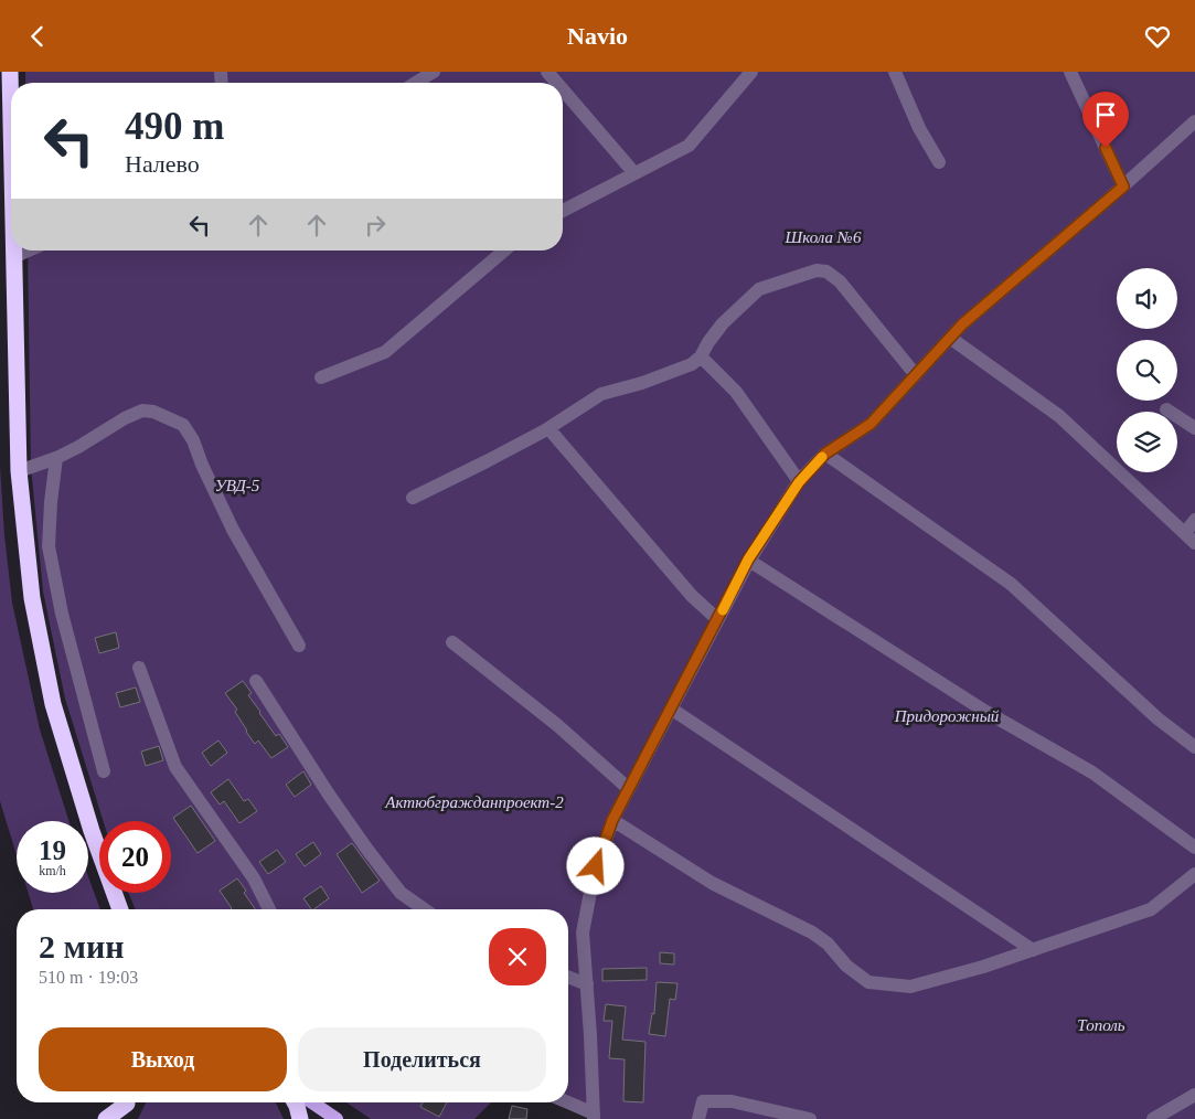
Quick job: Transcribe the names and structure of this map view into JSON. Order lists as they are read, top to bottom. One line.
{"parks":["Школа №6","УВД-5","Придорожный","Актюбгражданпроект-2","Тополь"],"page":{"header":"Navio","turn":["490 m","Налево"],"speed":"19 km/h","limit":"20","heading":["2 мин","510 m · 19:03"],"buttons":["Выход","Поделиться"]}}
